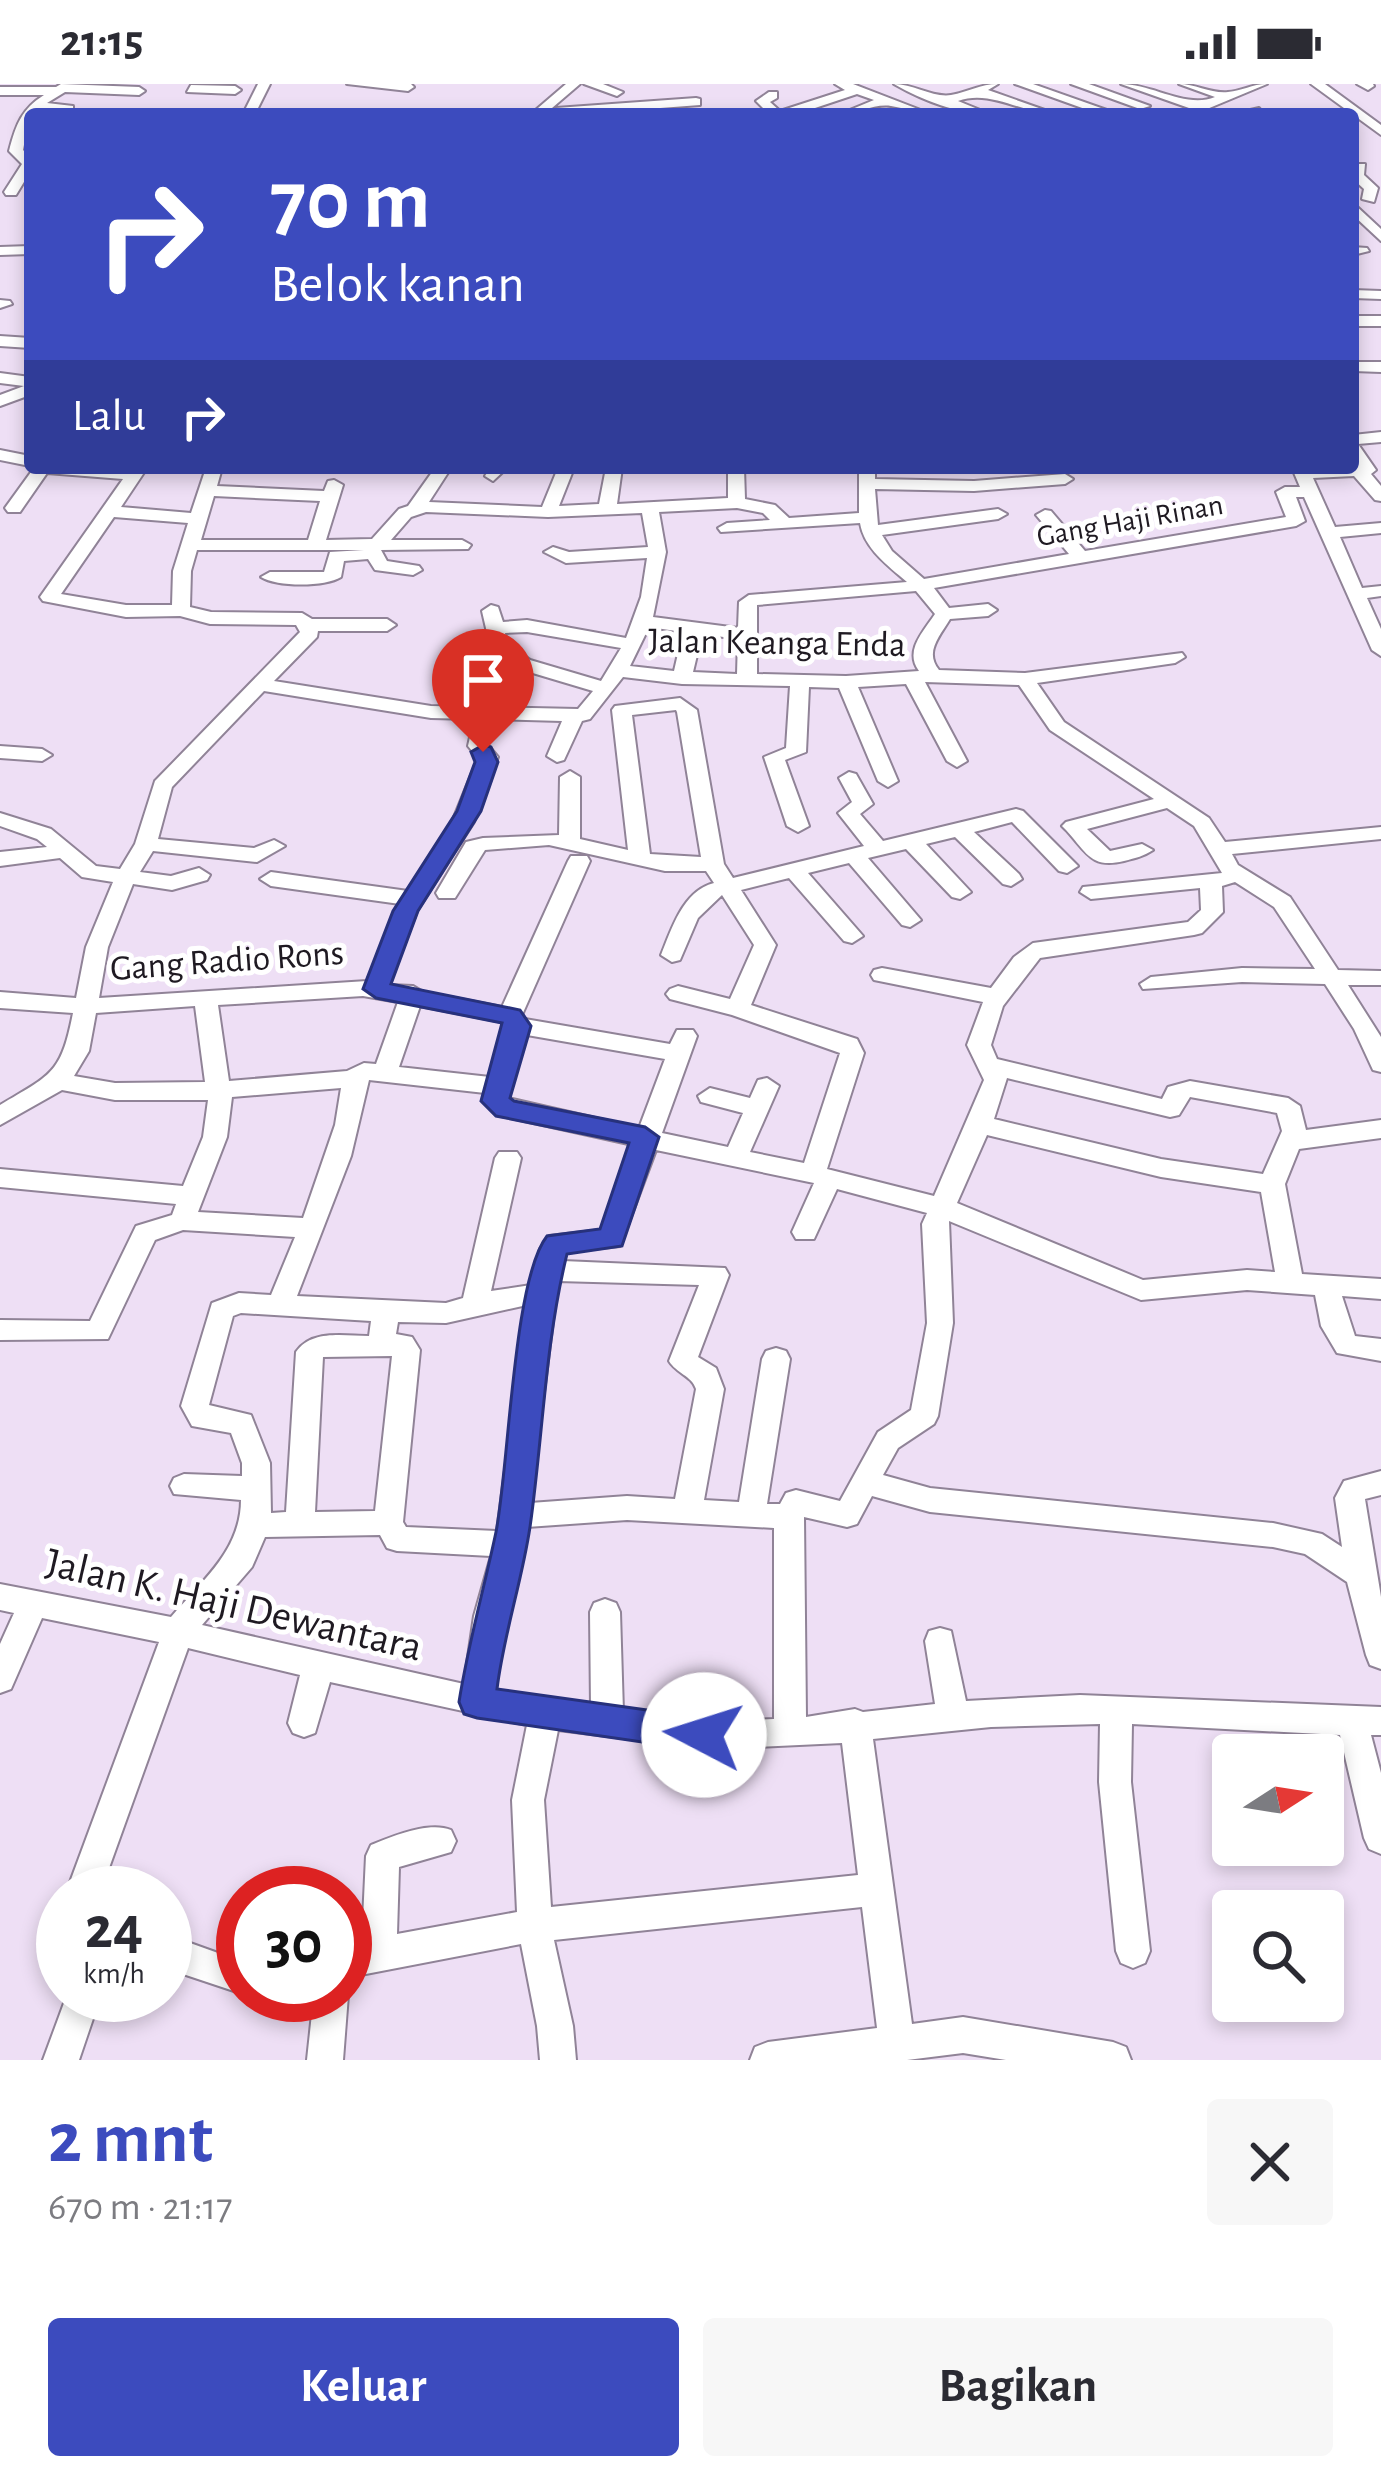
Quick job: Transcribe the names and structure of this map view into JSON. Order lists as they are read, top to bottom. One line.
{"streets":{"street":["Gang Haji Rinan","Jalan Keanga Enda","Gang Radio Rons","Jalan K. Haji Dewantara"]},"north":"right","page":{"status":"21:15","turn":["70 m","Belok kanan"],"then":"Lalu","speed":"24 km/h","limit":"30","heading":["2 mnt","670 m · 21:17"],"buttons":["Keluar","Bagikan"]}}
